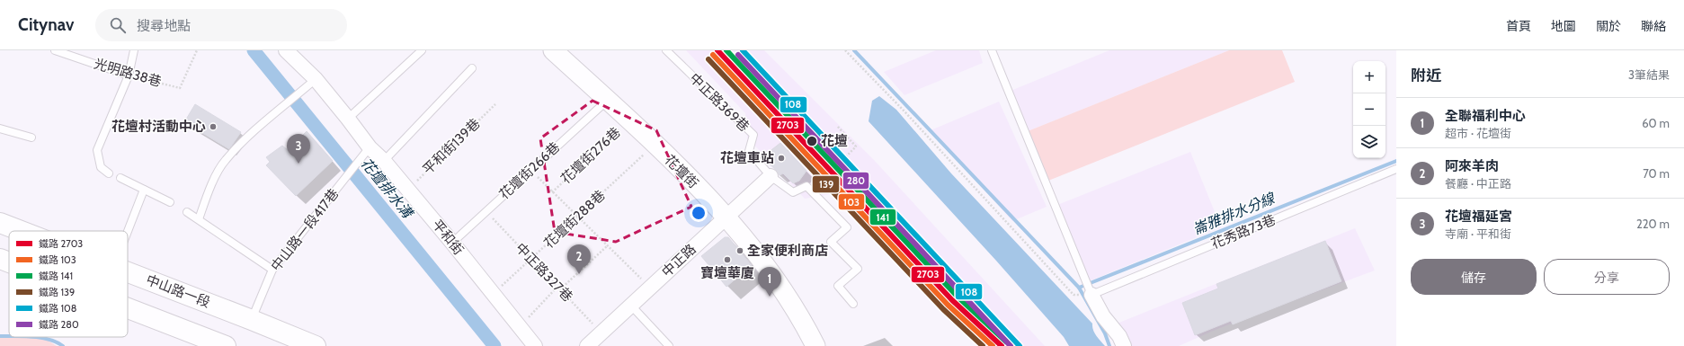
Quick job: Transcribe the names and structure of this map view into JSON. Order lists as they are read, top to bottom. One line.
{"streets":{"main road":["中山路一段"],"street":["花壇街","平和街","中正路"],"lane":["光明路38巷","中正路369巷","花壇街266巷","中山路一段417巷","花秀路73巷"],"path":["平和街139巷","花壇街276巷","花壇街288巷","中正路327巷"]},"crossings":[["中正路369巷","中正路"],["平和街139巷","平和街"],["花壇街276巷","花壇街"],["花壇街266巷","花壇街"],["花壇街266巷","平和街"],["花壇街266巷","中正路327巷"],["花壇街","花壇街288巷"],["花壇街","中正路"],["花壇街288巷","平和街"],["花壇街288巷","中正路327巷"],["中山路一段417巷","平和街"],["中山路一段417巷","中山路一段"],["中正路","中正路327巷"]],"water":["花壇排水溝","崙雅排水分線"],"places":["花壇村活動中心","花壇","花壇車站","全家便利商店","寶壇華廈"],"lines":["rail line 2703","rail line 141","rail line 108","rail line 103","rail line 280","rail line 139"],"legend":["鐵路 2703","鐵路 103","鐵路 141","鐵路 139","鐵路 108","鐵路 280"],"page":{"header":"Citynav","search":"搜尋地點","nav":["首頁","地圖","關於","聯絡"],"heading":["附近","3筆結果"],"map_buttons":["+","−"],"list":[{"mark":"1","name":"全聯福利中心","note":"超市 · 花壇街","value":"60 m"},{"mark":"2","name":"阿來羊肉","note":"餐廳 · 中正路","value":"70 m"},{"mark":"3","name":"花壇福延宮","note":"寺廟 · 平和街","value":"220 m"}],"pins":["3","2","1"],"buttons":["儲存","分享"]}}
